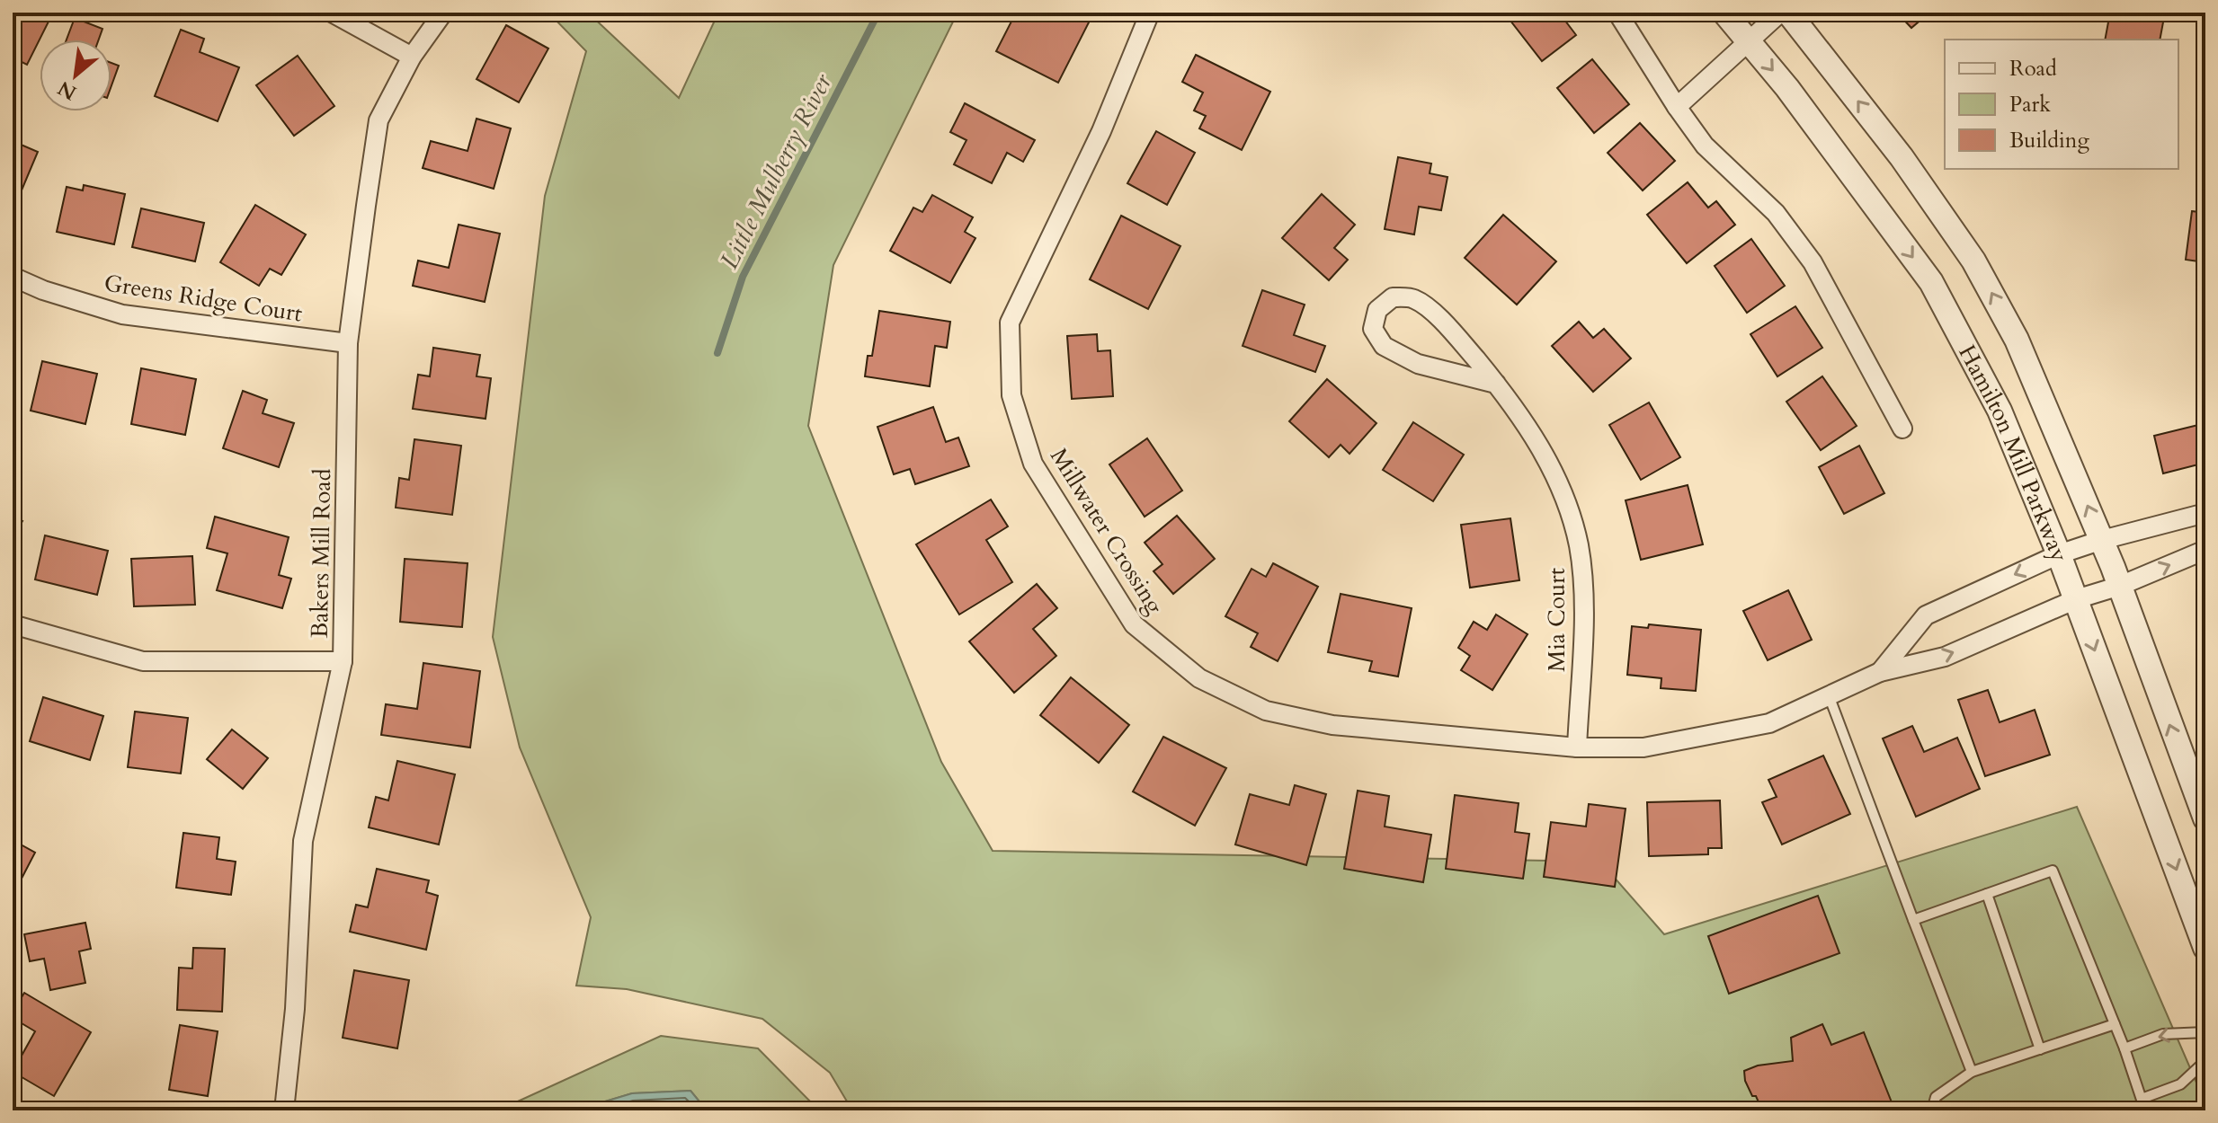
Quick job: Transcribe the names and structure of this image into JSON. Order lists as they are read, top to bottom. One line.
{"streets":{"street":["Greens Ridge Court","Hamilton Mill Parkway","Millwater Crossing","Bakers Mill Road","Mia Court"]},"crossings":[["Greens Ridge Court","Bakers Mill Road"],["Hamilton Mill Parkway","Millwater Crossing"],["Millwater Crossing","Mia Court"]],"water":["Little Mulberry River"],"legend":["Road","Park","Building"],"north":"bottom left"}
